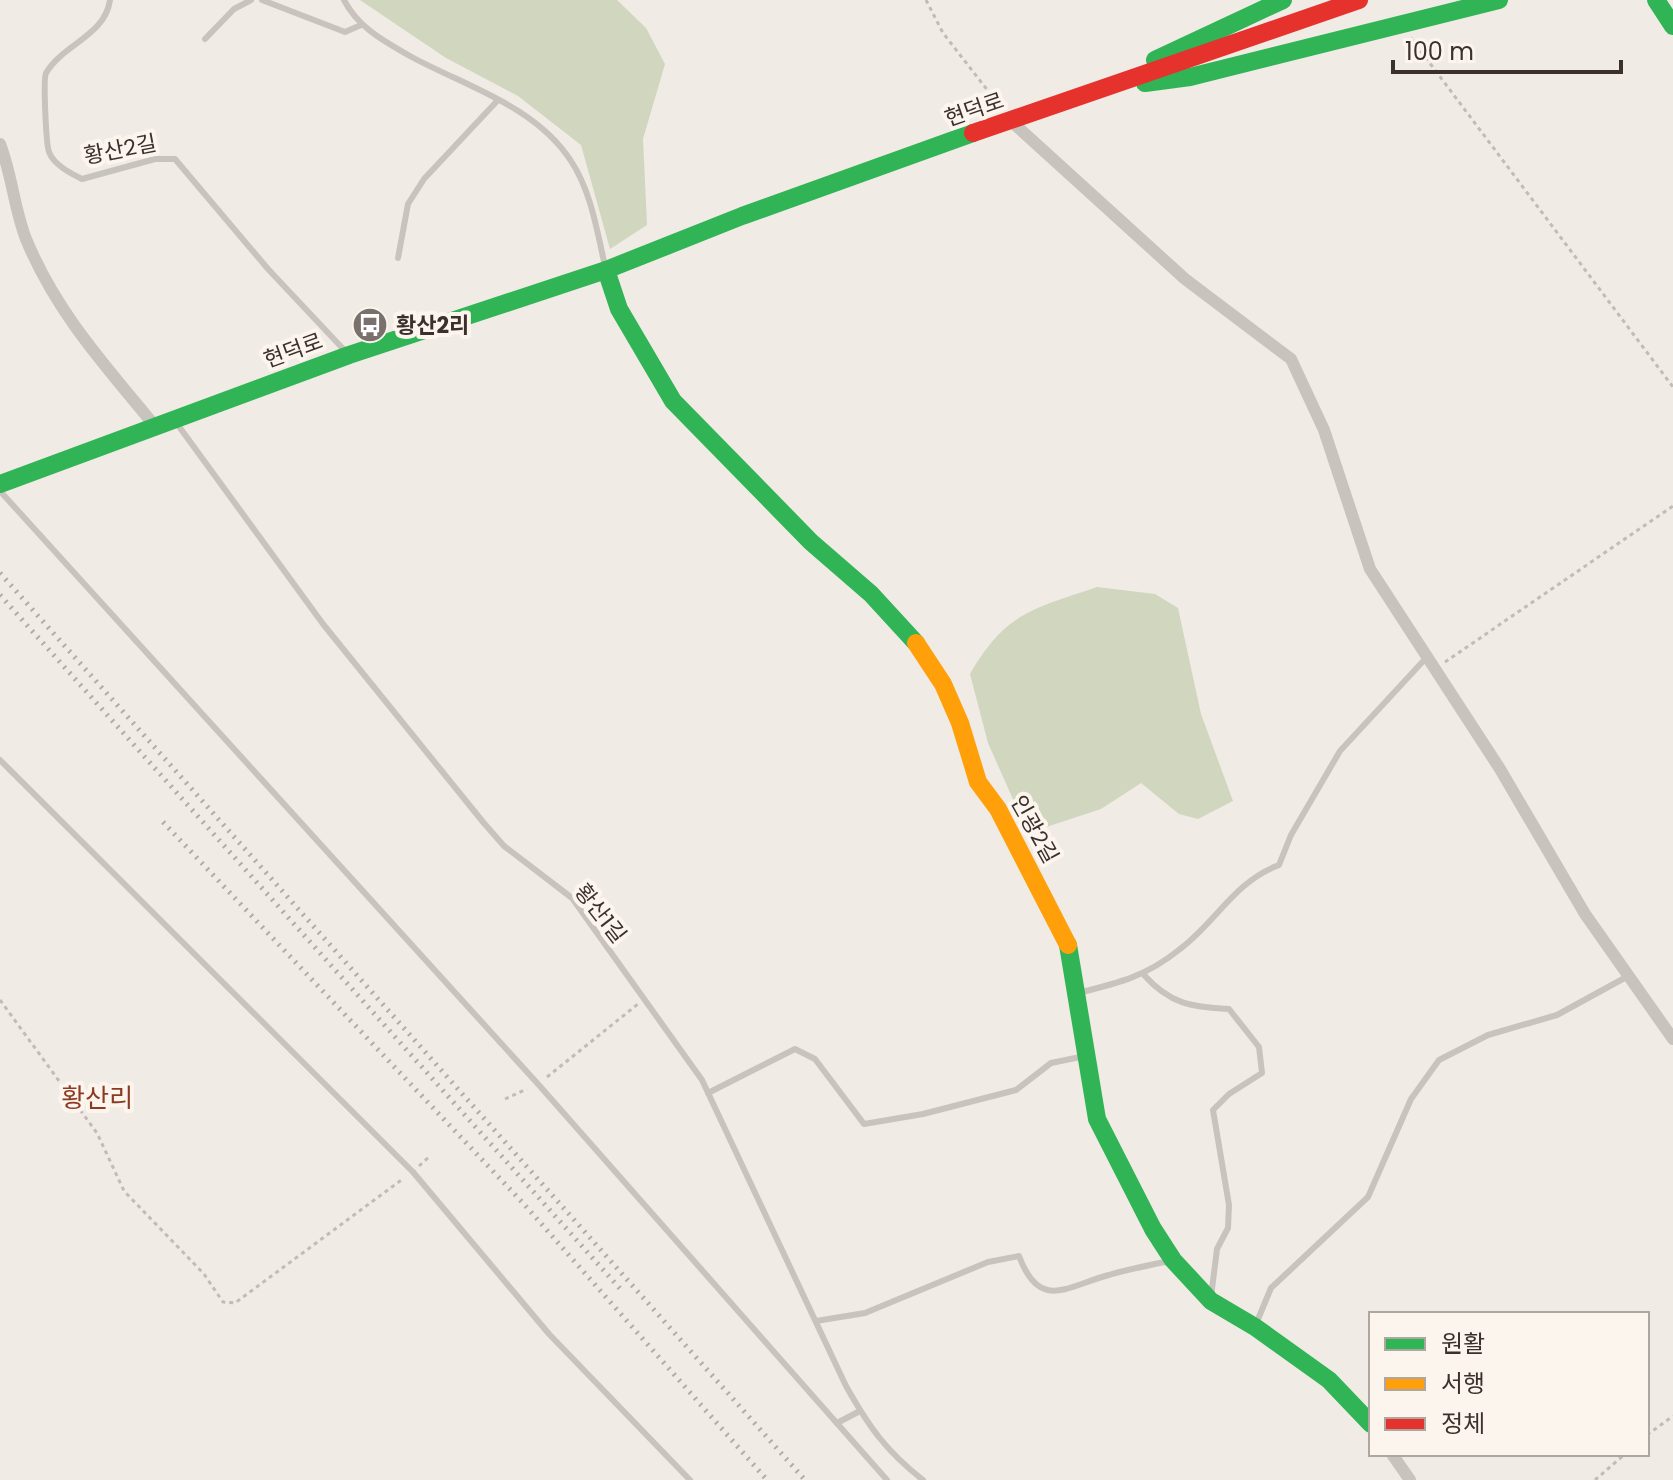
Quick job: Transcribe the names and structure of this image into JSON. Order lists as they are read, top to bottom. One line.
{"streets":{"street":["현덕로","인광2길"],"lane":["황산2길","황산1길"]},"crossings":[["현덕로","황산2길"],["현덕로","인광2길"],["현덕로","황산1길"]],"districts":["황산리"],"places":{"bus stop":["황산2리"]},"legend":["원활","서행","정체"],"scale_bar":"100 m"}
